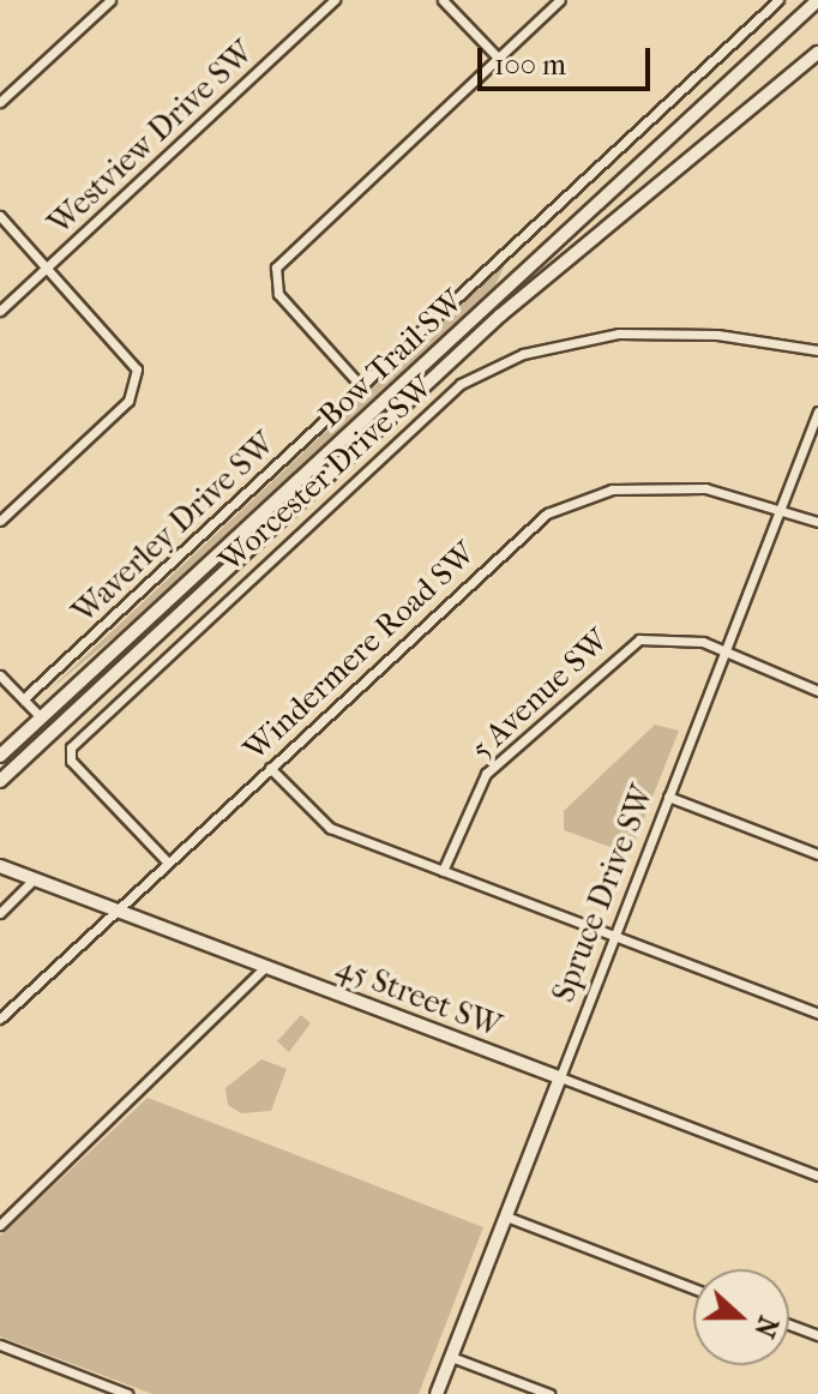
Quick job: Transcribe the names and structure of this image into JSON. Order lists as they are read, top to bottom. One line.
{"streets":{"main road":["Bow Trail SW","Spruce Drive SW","45 Street SW"],"street":["Westview Drive SW","Worcester Drive SW","Waverley Drive SW","Windermere Road SW","5 Avenue SW"]},"crossings":[["Worcester Drive SW","Windermere Road SW"],["Windermere Road SW","Spruce Drive SW"],["Windermere Road SW","45 Street SW"],["5 Avenue SW","Spruce Drive SW"],["Spruce Drive SW","45 Street SW"]],"scale_bar":"100 m","north":"right"}
